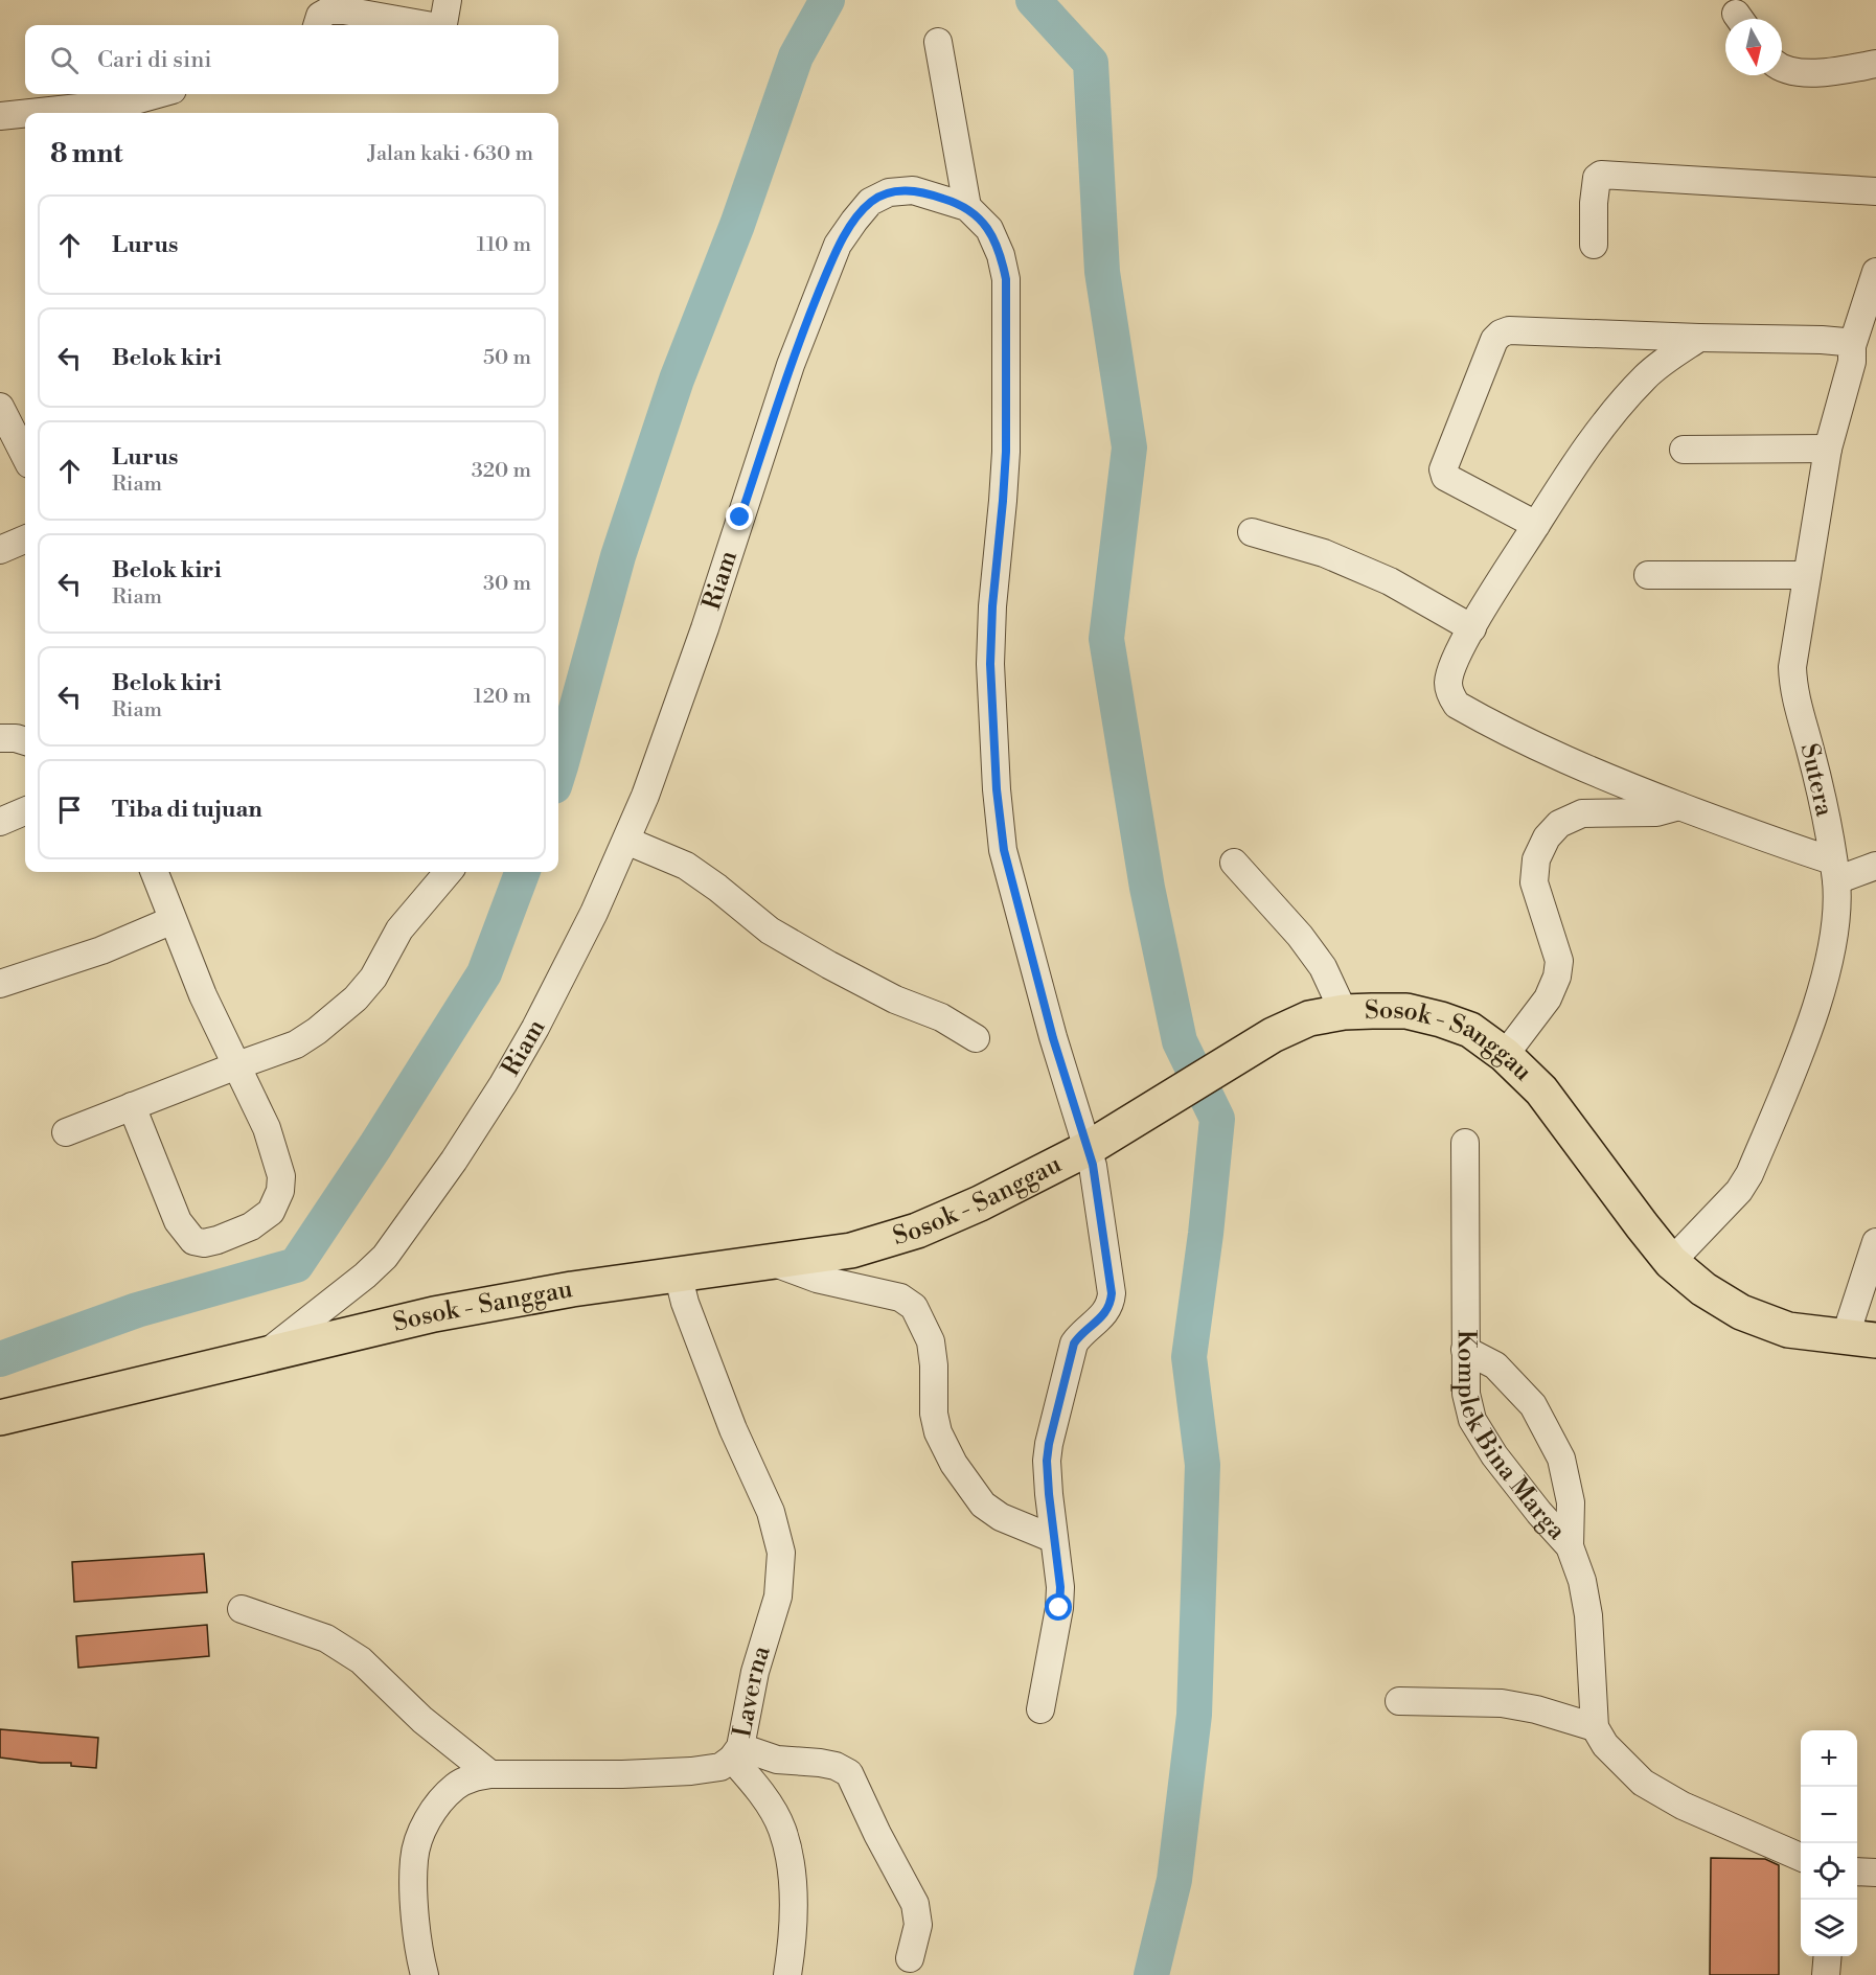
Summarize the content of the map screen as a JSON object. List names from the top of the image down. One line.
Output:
{"streets":{"highway":["Sosok - Sanggau"],"street":["Riam","Sutera","Komplek Bina Marga","Laverna"]},"crossings":[["Riam","Sosok - Sanggau"],["Sutera","Sosok - Sanggau"],["Sosok - Sanggau","Laverna"]],"north":"bottom","page":{"search":"Cari di sini","heading":["8 mnt","Jalan kaki · 630 m"],"list":[["Lurus","110 m"],["Belok kiri","50 m"],["Lurus","Riam","320 m"],["Belok kiri","Riam","30 m"],["Belok kiri","Riam","120 m"],"Tiba di tujuan"],"map_buttons":["+","−"]}}
